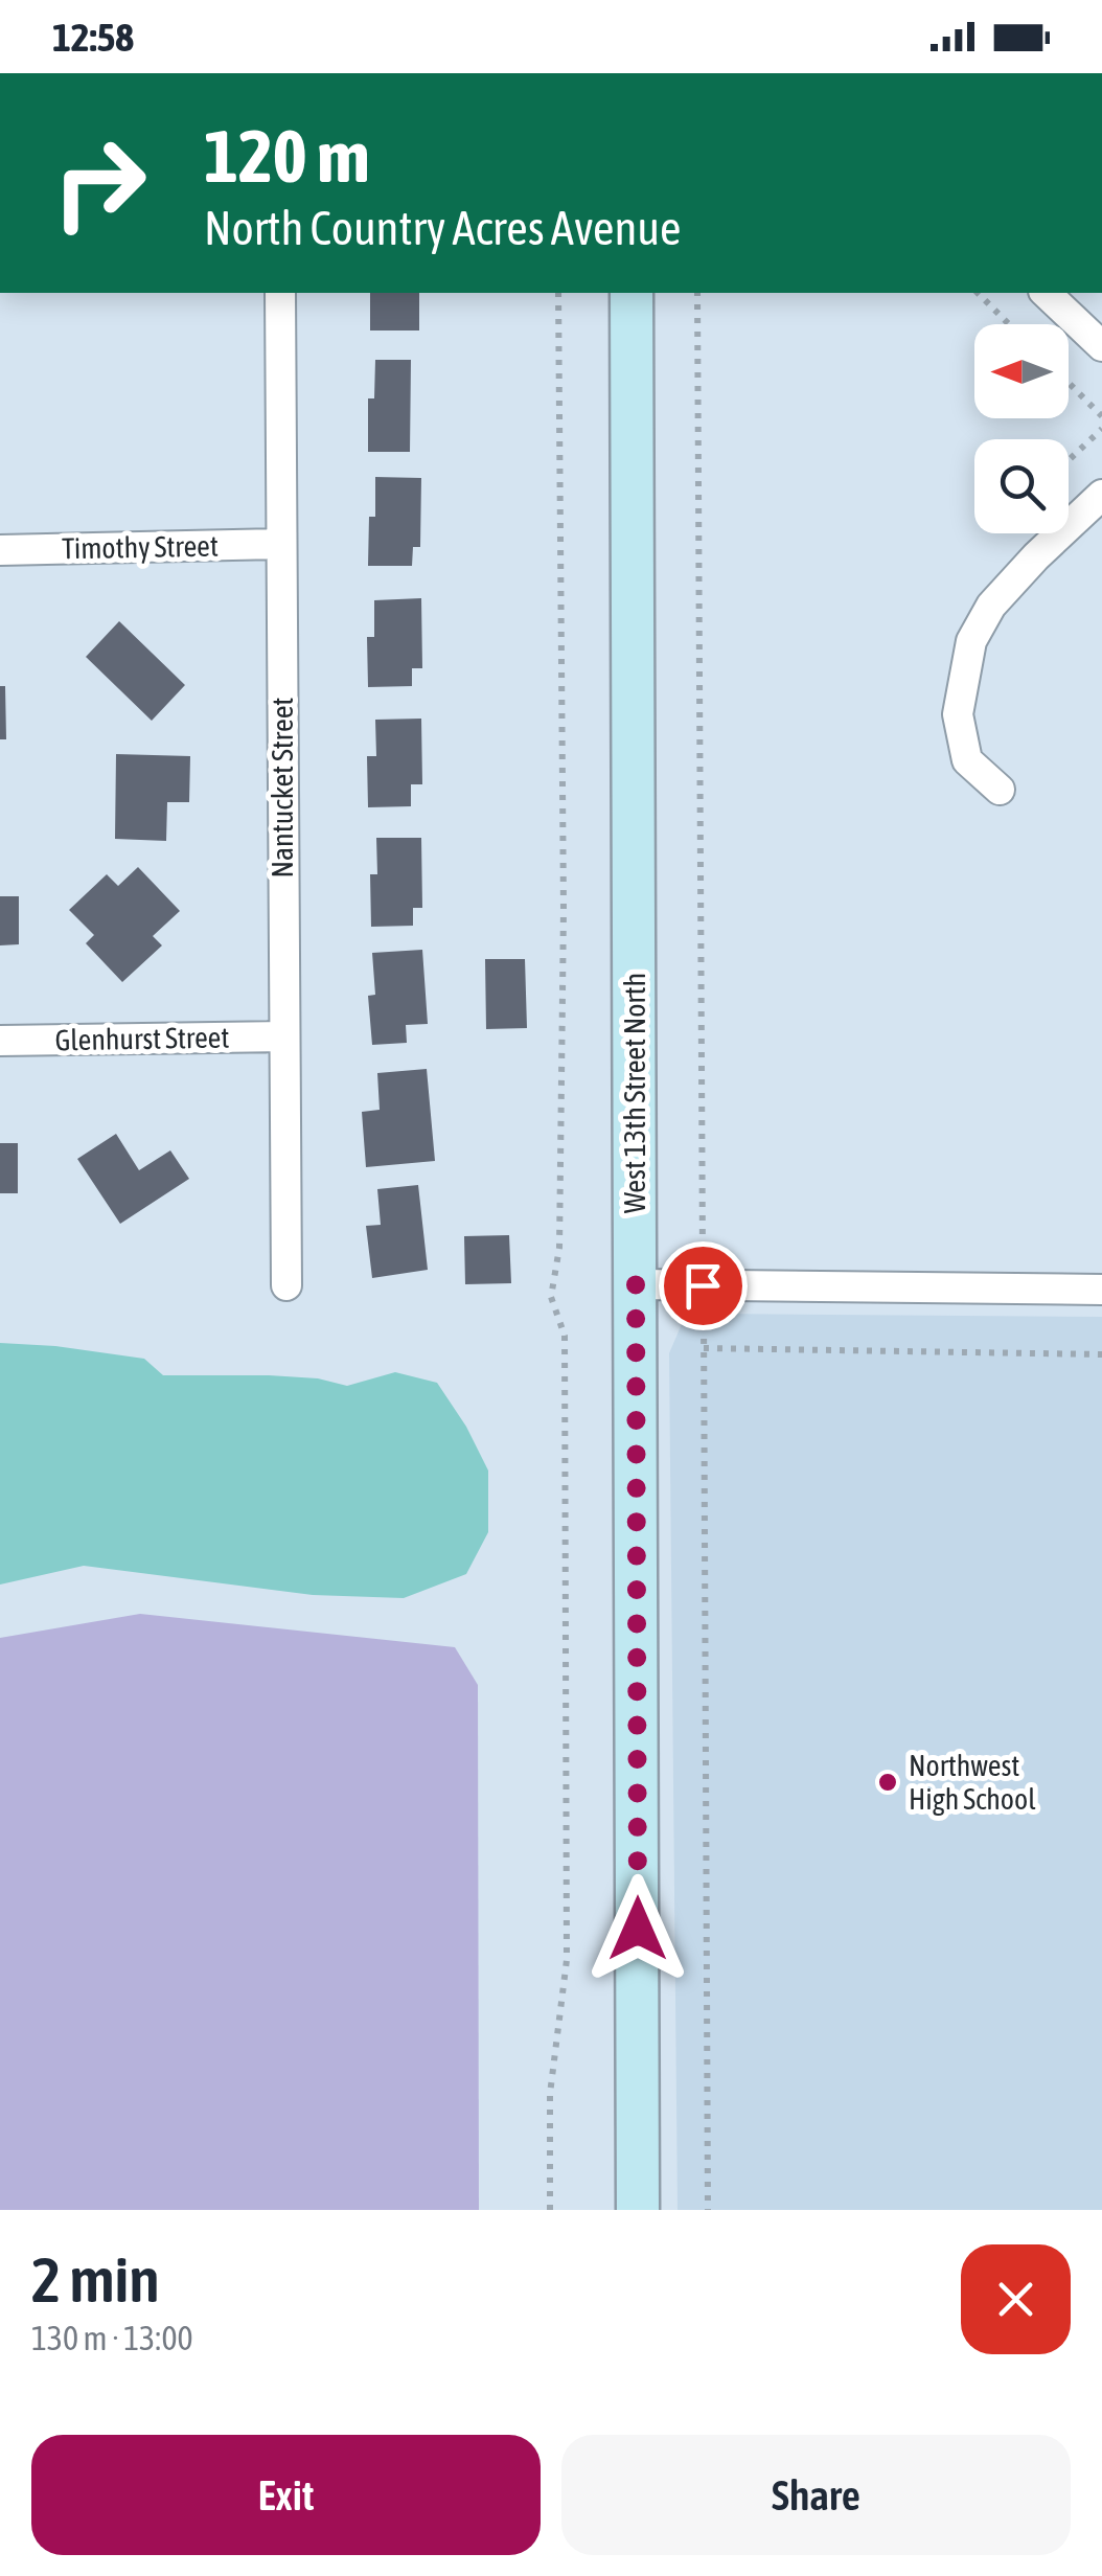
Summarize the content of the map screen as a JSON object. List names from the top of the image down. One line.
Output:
{"streets":{"street":["Timothy Street","Nantucket Street","Glenhurst Street","West 13th Street North"]},"crossings":[["Timothy Street","Nantucket Street"],["Nantucket Street","Glenhurst Street"]],"places":["Northwest High School"],"north":"left","page":{"status":"12:58","turn":["120 m","North Country Acres Avenue"],"heading":["2 min","130 m · 13:00"],"buttons":["Exit","Share"]}}
